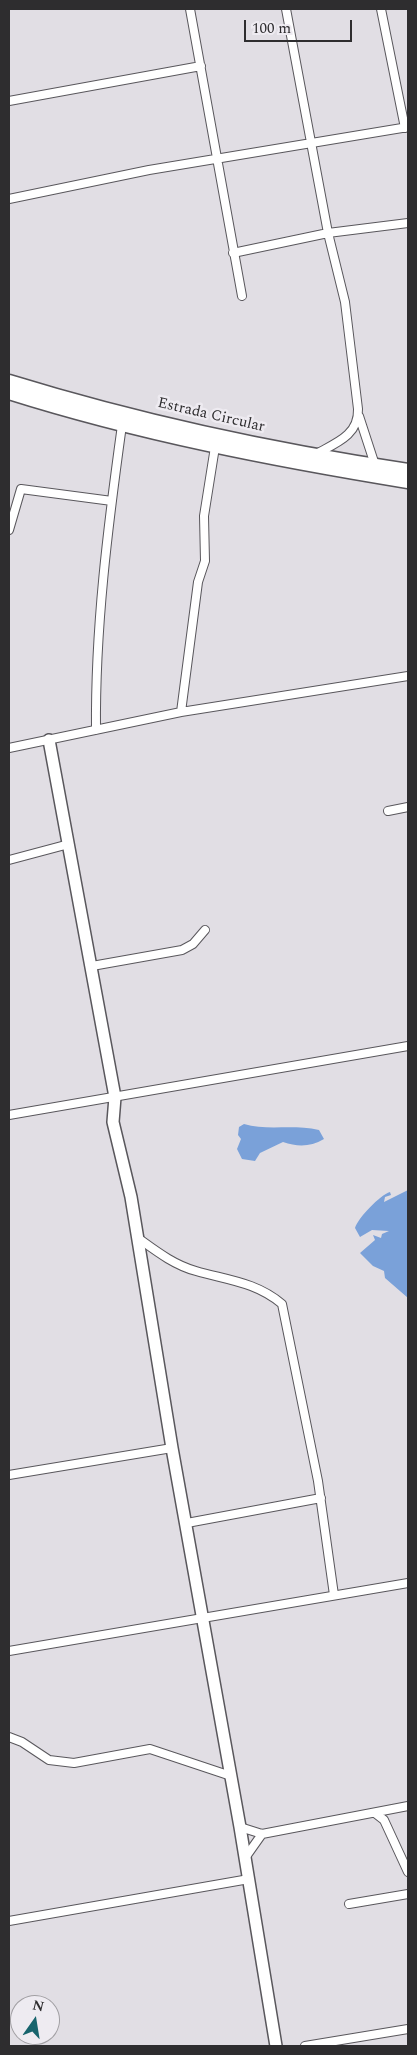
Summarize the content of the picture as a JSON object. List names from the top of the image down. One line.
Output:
{"streets":{"main road":["Estrada Circular"]},"scale_bar":"100 m","north":"top"}
